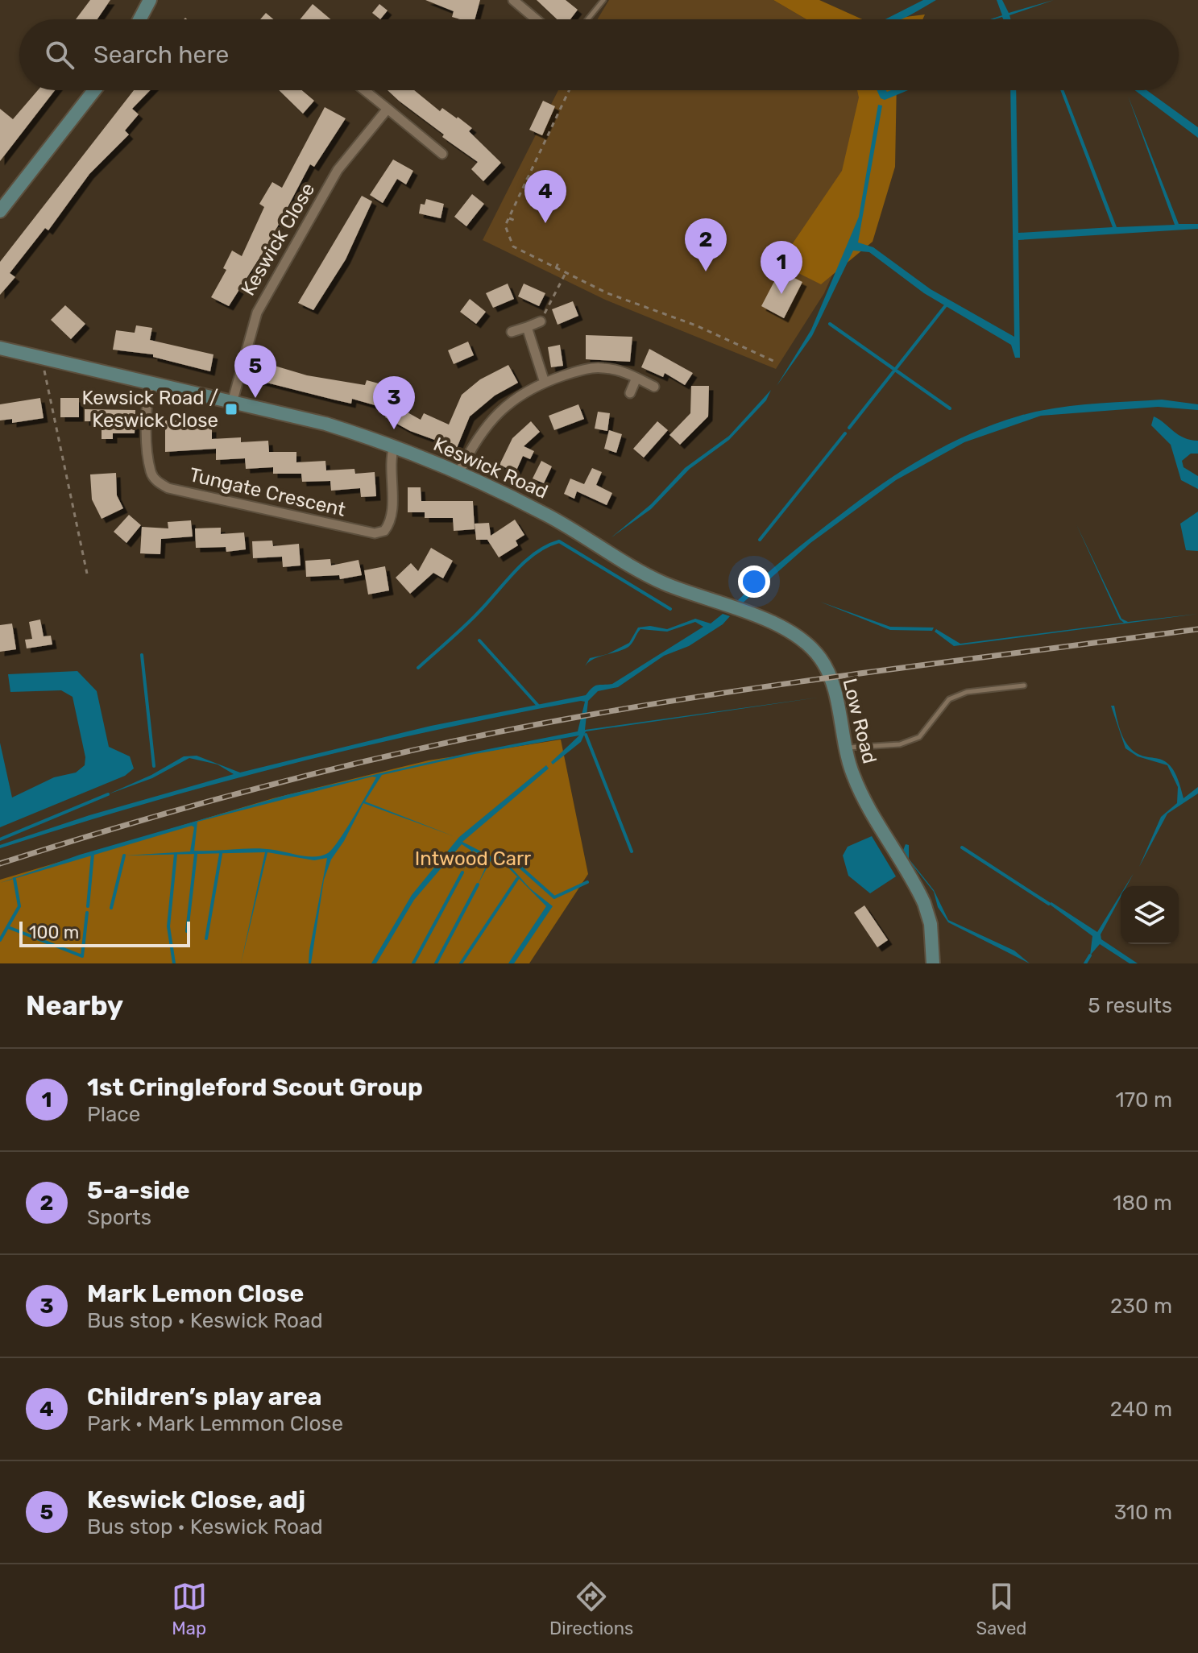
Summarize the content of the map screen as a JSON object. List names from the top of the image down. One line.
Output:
{"streets":{"street":["Keswick Close","Keswick Road","Tungate Crescent","Low Road"]},"crossings":[["Keswick Close","Keswick Road"],["Keswick Road","Tungate Crescent"],["Keswick Road","Low Road"]],"parks":["Intwood Carr"],"places":{"transit":["Kewsick Road / Keswick Close"]},"scale_bar":"100 m","page":{"search":"Search here","pins":["4","2","1","5","3"],"scale":"100 m","heading":["Nearby","5 results"],"list":[{"mark":"1","name":"1st Cringleford Scout Group","note":"Place","value":"170 m"},{"mark":"2","name":"5-a-side","note":"Sports","value":"180 m"},{"mark":"3","name":"Mark Lemon Close","note":"Bus stop · Keswick Road","value":"230 m"},{"mark":"4","name":"Children’s play area","note":"Park · Mark Lemmon Close","value":"240 m"},{"mark":"5","name":"Keswick Close, adj","note":"Bus stop · Keswick Road","value":"310 m"}],"nav":["Map","Directions","Saved"]}}
